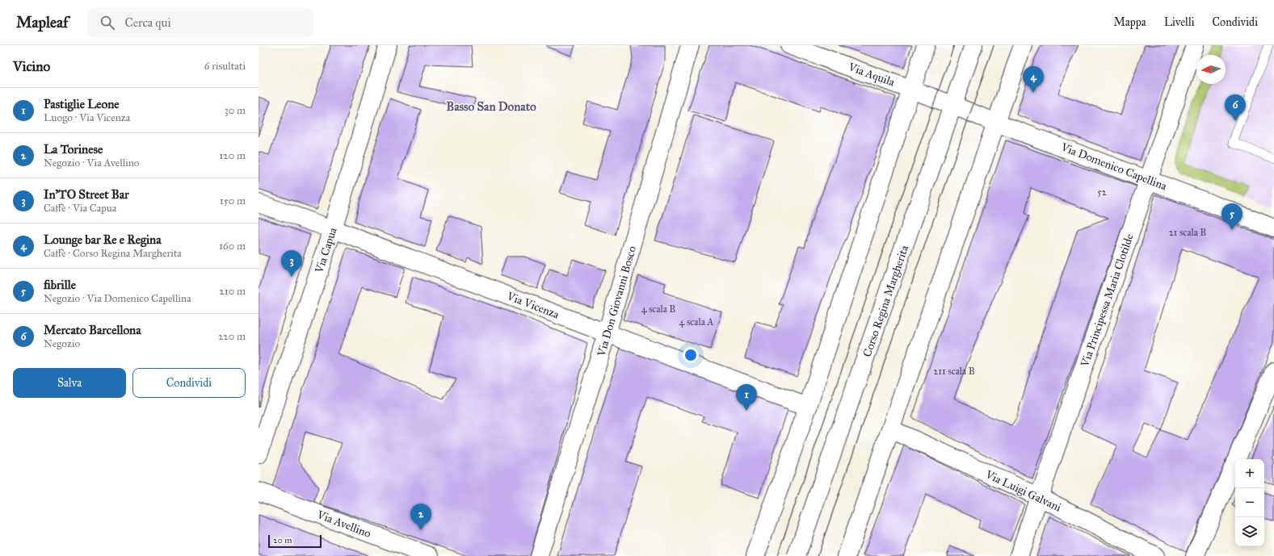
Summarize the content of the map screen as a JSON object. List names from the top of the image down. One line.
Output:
{"streets":{"street":["Via Aquila","Via Domenico Capellina","Via Capua","Via Principessa Maria Clotilde","Via Don Giovanni Bosco","Corso Regina Margherita","Via Vicenza","Via Luigi Galvani","Via Avellino"]},"crossings":[["Via Aquila","Via Domenico Capellina"],["Via Aquila","Corso Regina Margherita"],["Via Domenico Capellina","Via Principessa Maria Clotilde"],["Via Domenico Capellina","Corso Regina Margherita"],["Via Capua","Via Vicenza"],["Via Principessa Maria Clotilde","Via Luigi Galvani"],["Via Don Giovanni Bosco","Via Vicenza"]],"districts":["Basso San Donato"],"house_numbers":["52","21 scala B","4 scala B","4 scala A","211 scala B"],"scale_bar":"20 m","north":"left","page":{"header":"Mapleaf","search":"Cerca qui","nav":["Mappa","Livelli","Condividi"],"heading":["Vicino","6 risultati"],"pins":["4","6","5","3","1","2"],"list":[{"mark":"1","name":"Pastiglie Leone","note":"Luogo · Via Vicenza","value":"30 m"},{"mark":"2","name":"La Torinese","note":"Negozio · Via Avellino","value":"120 m"},{"mark":"3","name":"In'TO Street Bar","note":"Caffè · Via Capua","value":"150 m"},{"mark":"4","name":"Lounge bar Re e Regina","note":"Caffè · Corso Regina Margherita","value":"160 m"},{"mark":"5","name":"fibrille","note":"Negozio · Via Domenico Capellina","value":"210 m"},{"mark":"6","name":"Mercato Barcellona","note":"Negozio","value":"220 m"}],"buttons":["Salva","Condividi"],"map_buttons":["+","−"],"scale":"20 m"}}
